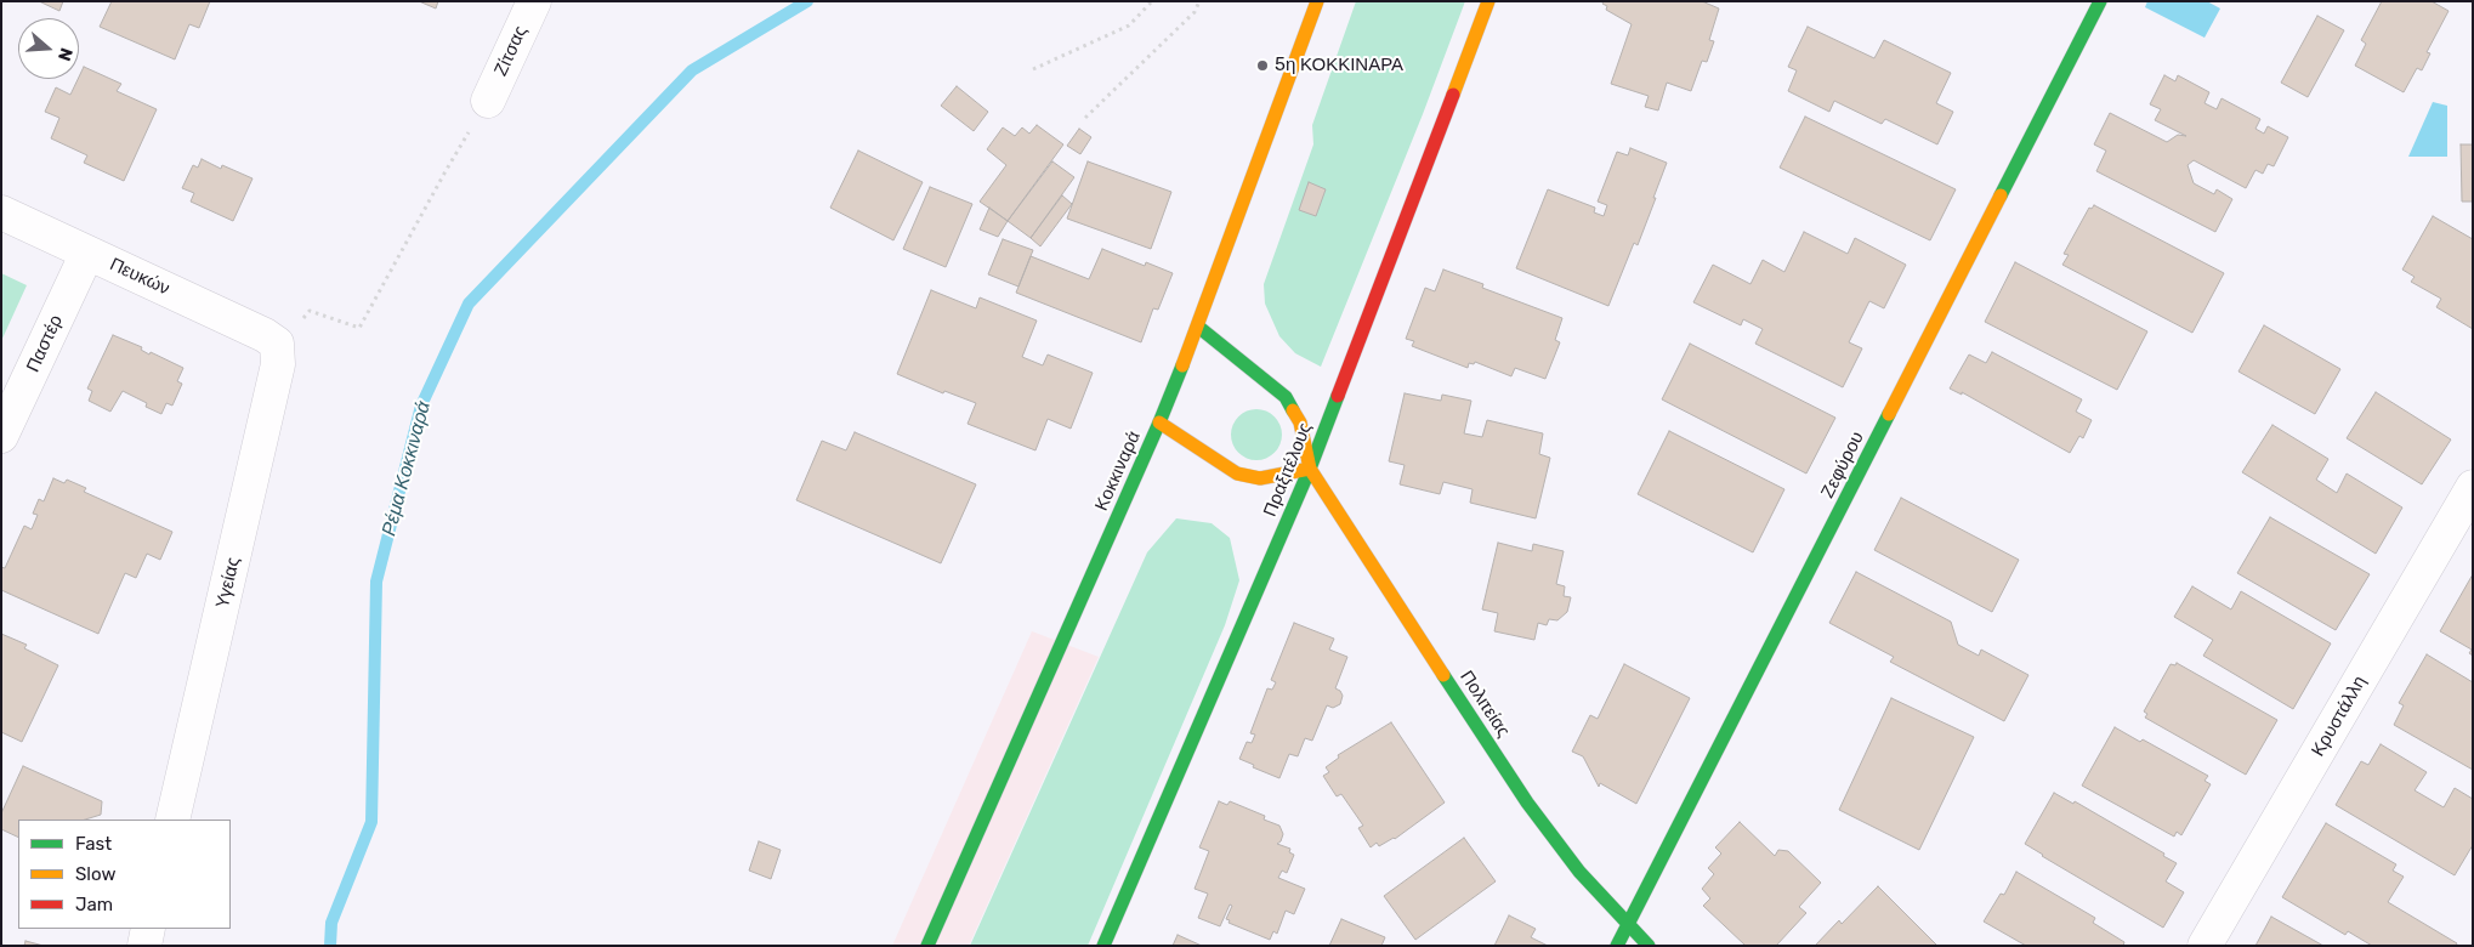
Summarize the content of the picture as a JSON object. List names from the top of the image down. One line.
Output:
{"streets":{"street":["Ζίτσας","Πευκών","Παστέρ","Ζεφύρου","Πραξιτέλους","Κοκκιναρά","Υγείας","Πολιτείας","Κρυστάλλη"]},"crossings":[["Πευκών","Παστέρ"],["Πευκών","Υγείας"],["Ζεφύρου","Πολιτείας"],["Πραξιτέλους","Πολιτείας"],["Κοκκιναρά","Πολιτείας"]],"water":["Ρέμα Κοκκιναρά"],"places":["5η ΚΟΚΚΙΝΑΡΑ"],"legend":["Fast","Slow","Jam"],"north":"right"}
